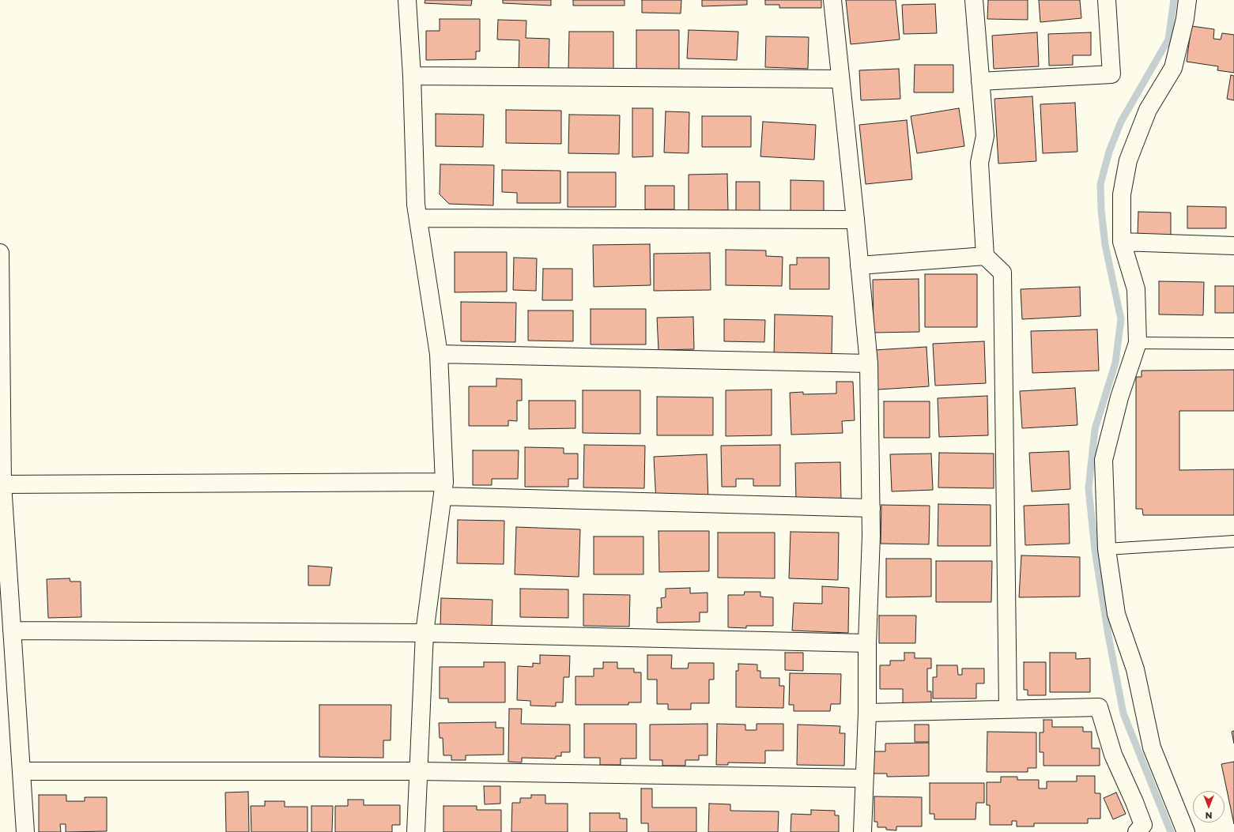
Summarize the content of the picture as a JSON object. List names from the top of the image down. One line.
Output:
{"north":"bottom"}
